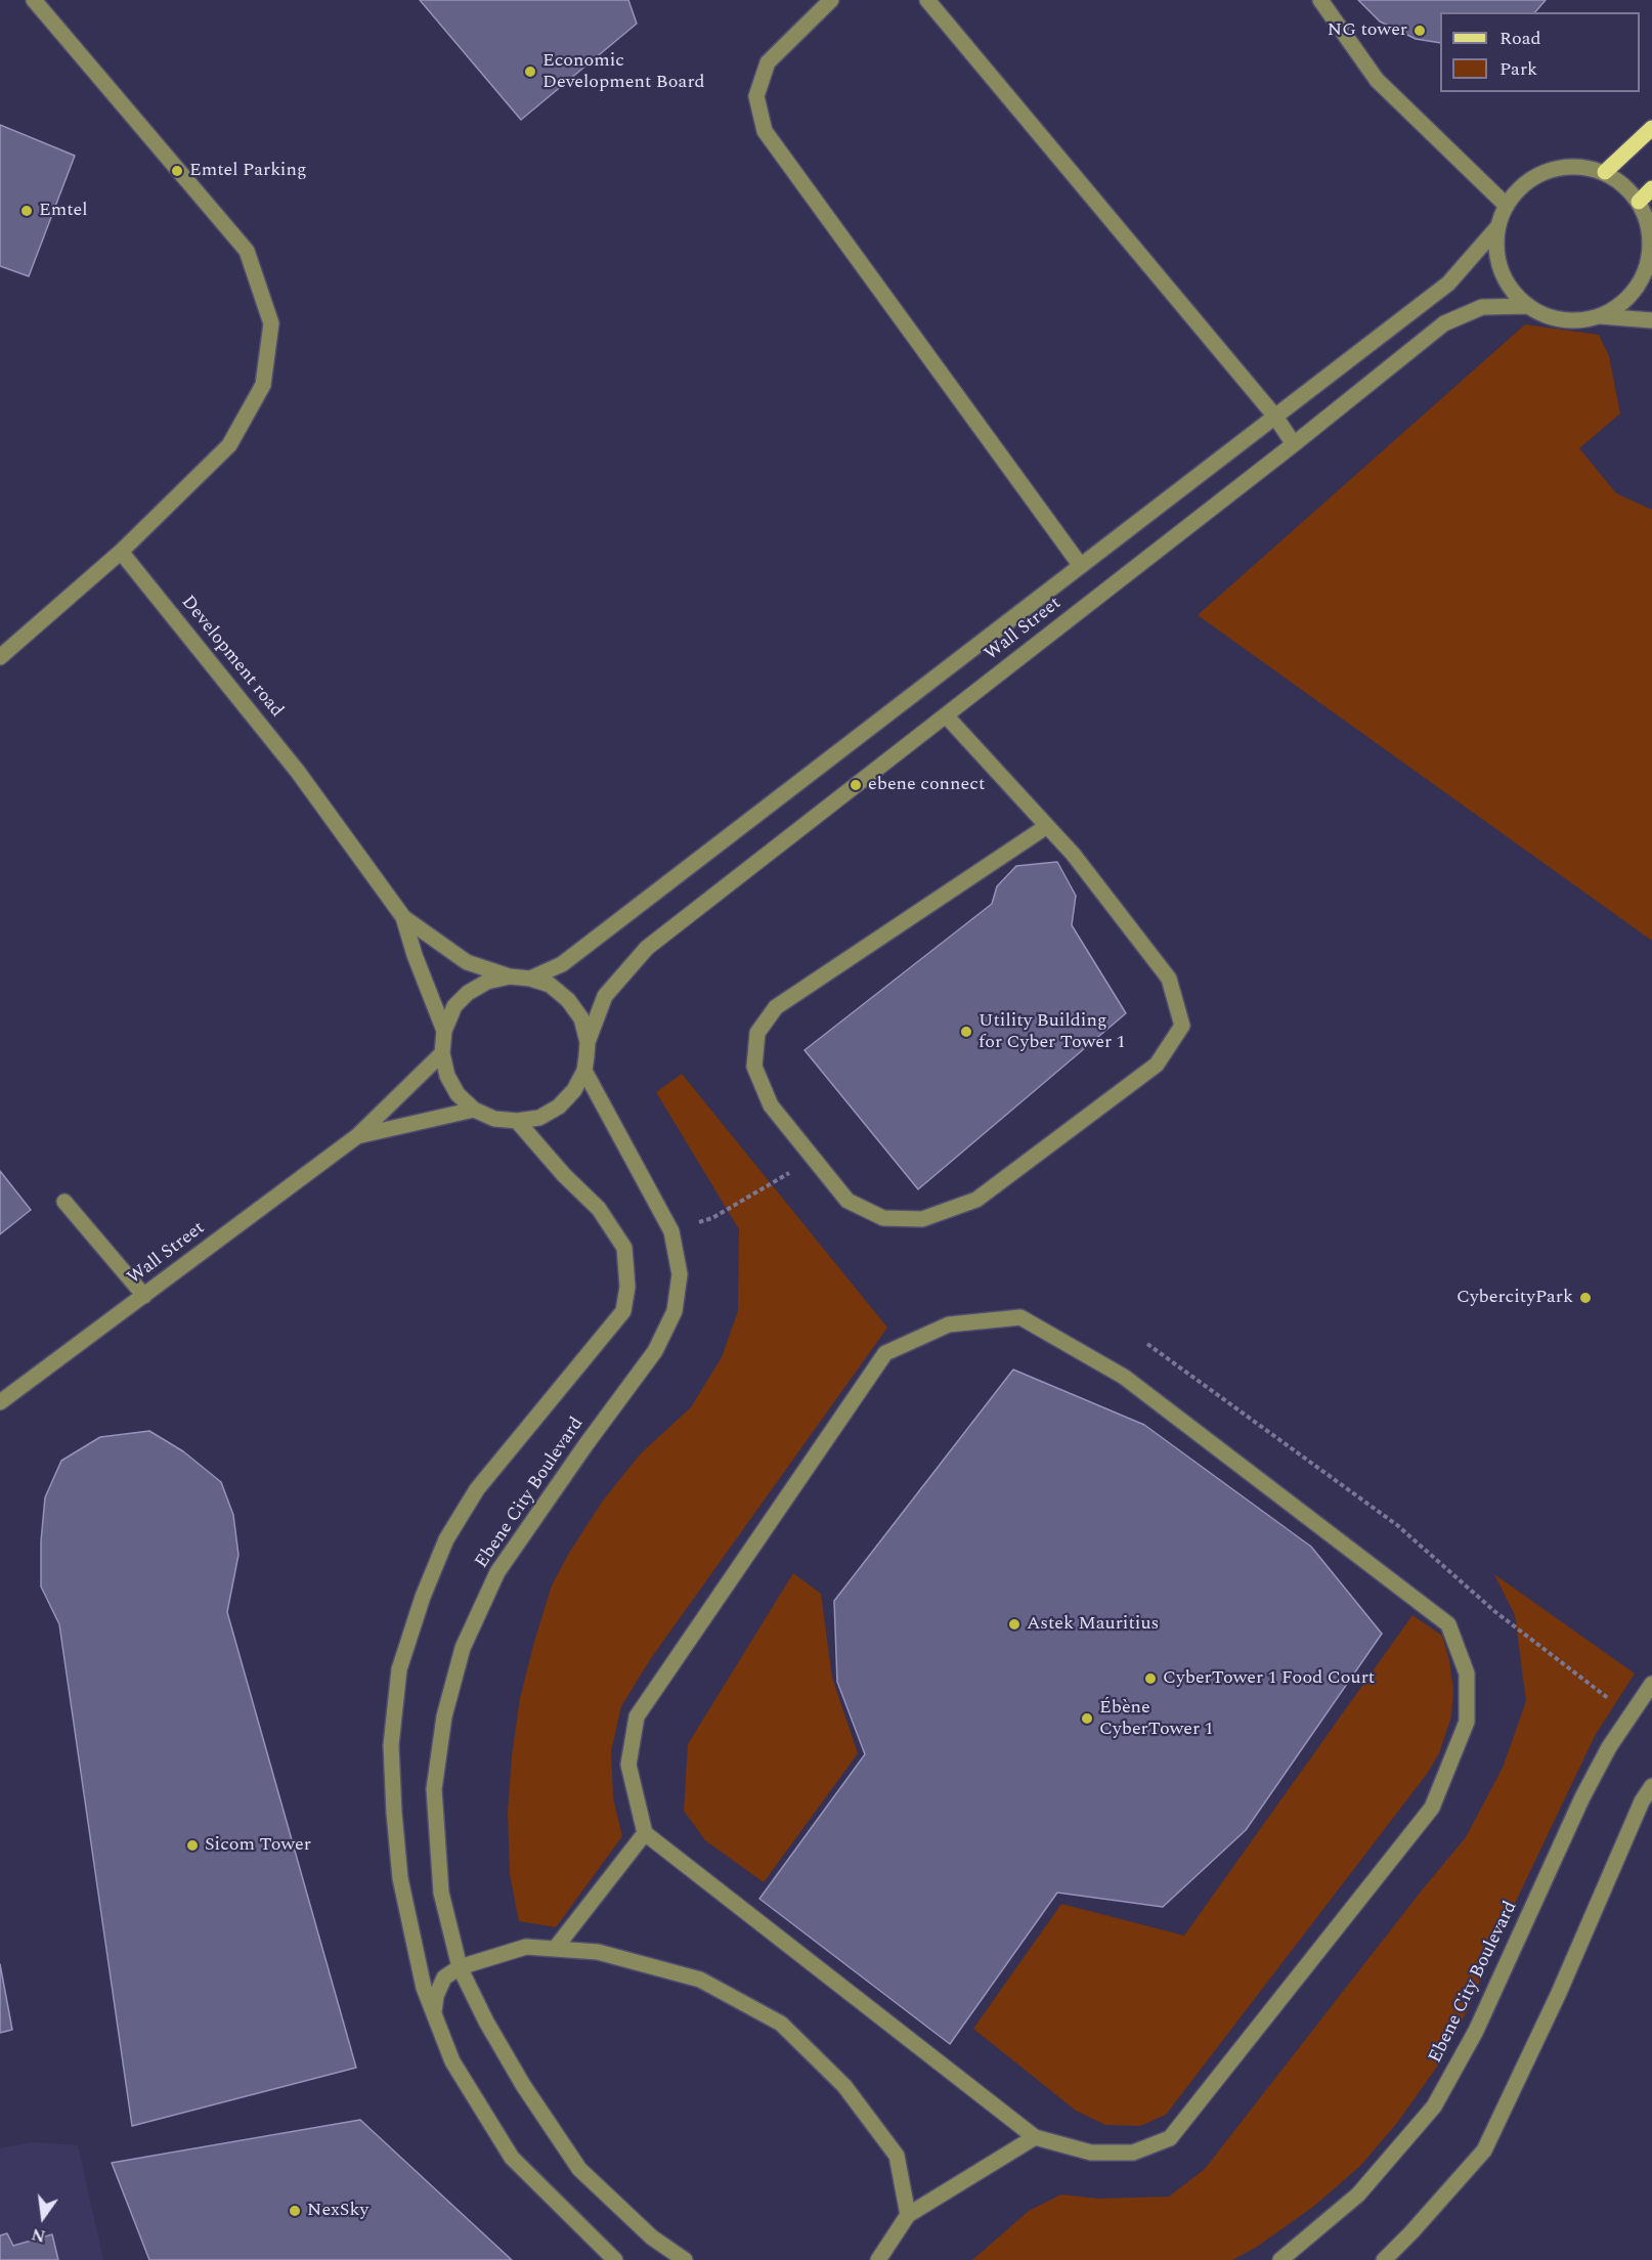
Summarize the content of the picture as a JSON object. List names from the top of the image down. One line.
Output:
{"streets":{"street":["Wall Street","Development road","Ebene City Boulevard"]},"crossings":[["Wall Street","Ebene City Boulevard"]],"places":["NG tower","Economic Development Board","Emtel Parking","Emtel","ebene connect","Utility Building for Cyber Tower 1","CybercityPark","Astek Mauritius","CyberTower 1 Food Court","Ébène CyberTower 1","Sicom Tower","NexSky"],"legend":["Road","Park"],"north":"bottom"}
